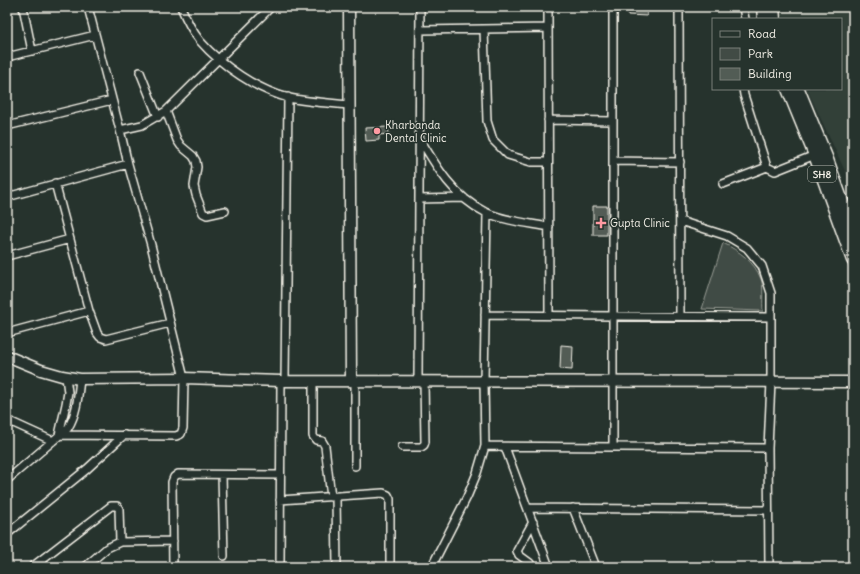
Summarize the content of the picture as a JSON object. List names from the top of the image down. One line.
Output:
{"streets":{"main road":["SH8"]},"places":{"other":["Kharbanda Dental Clinic"],"health":["Gupta Clinic"]},"legend":["Road","Park","Building"]}
